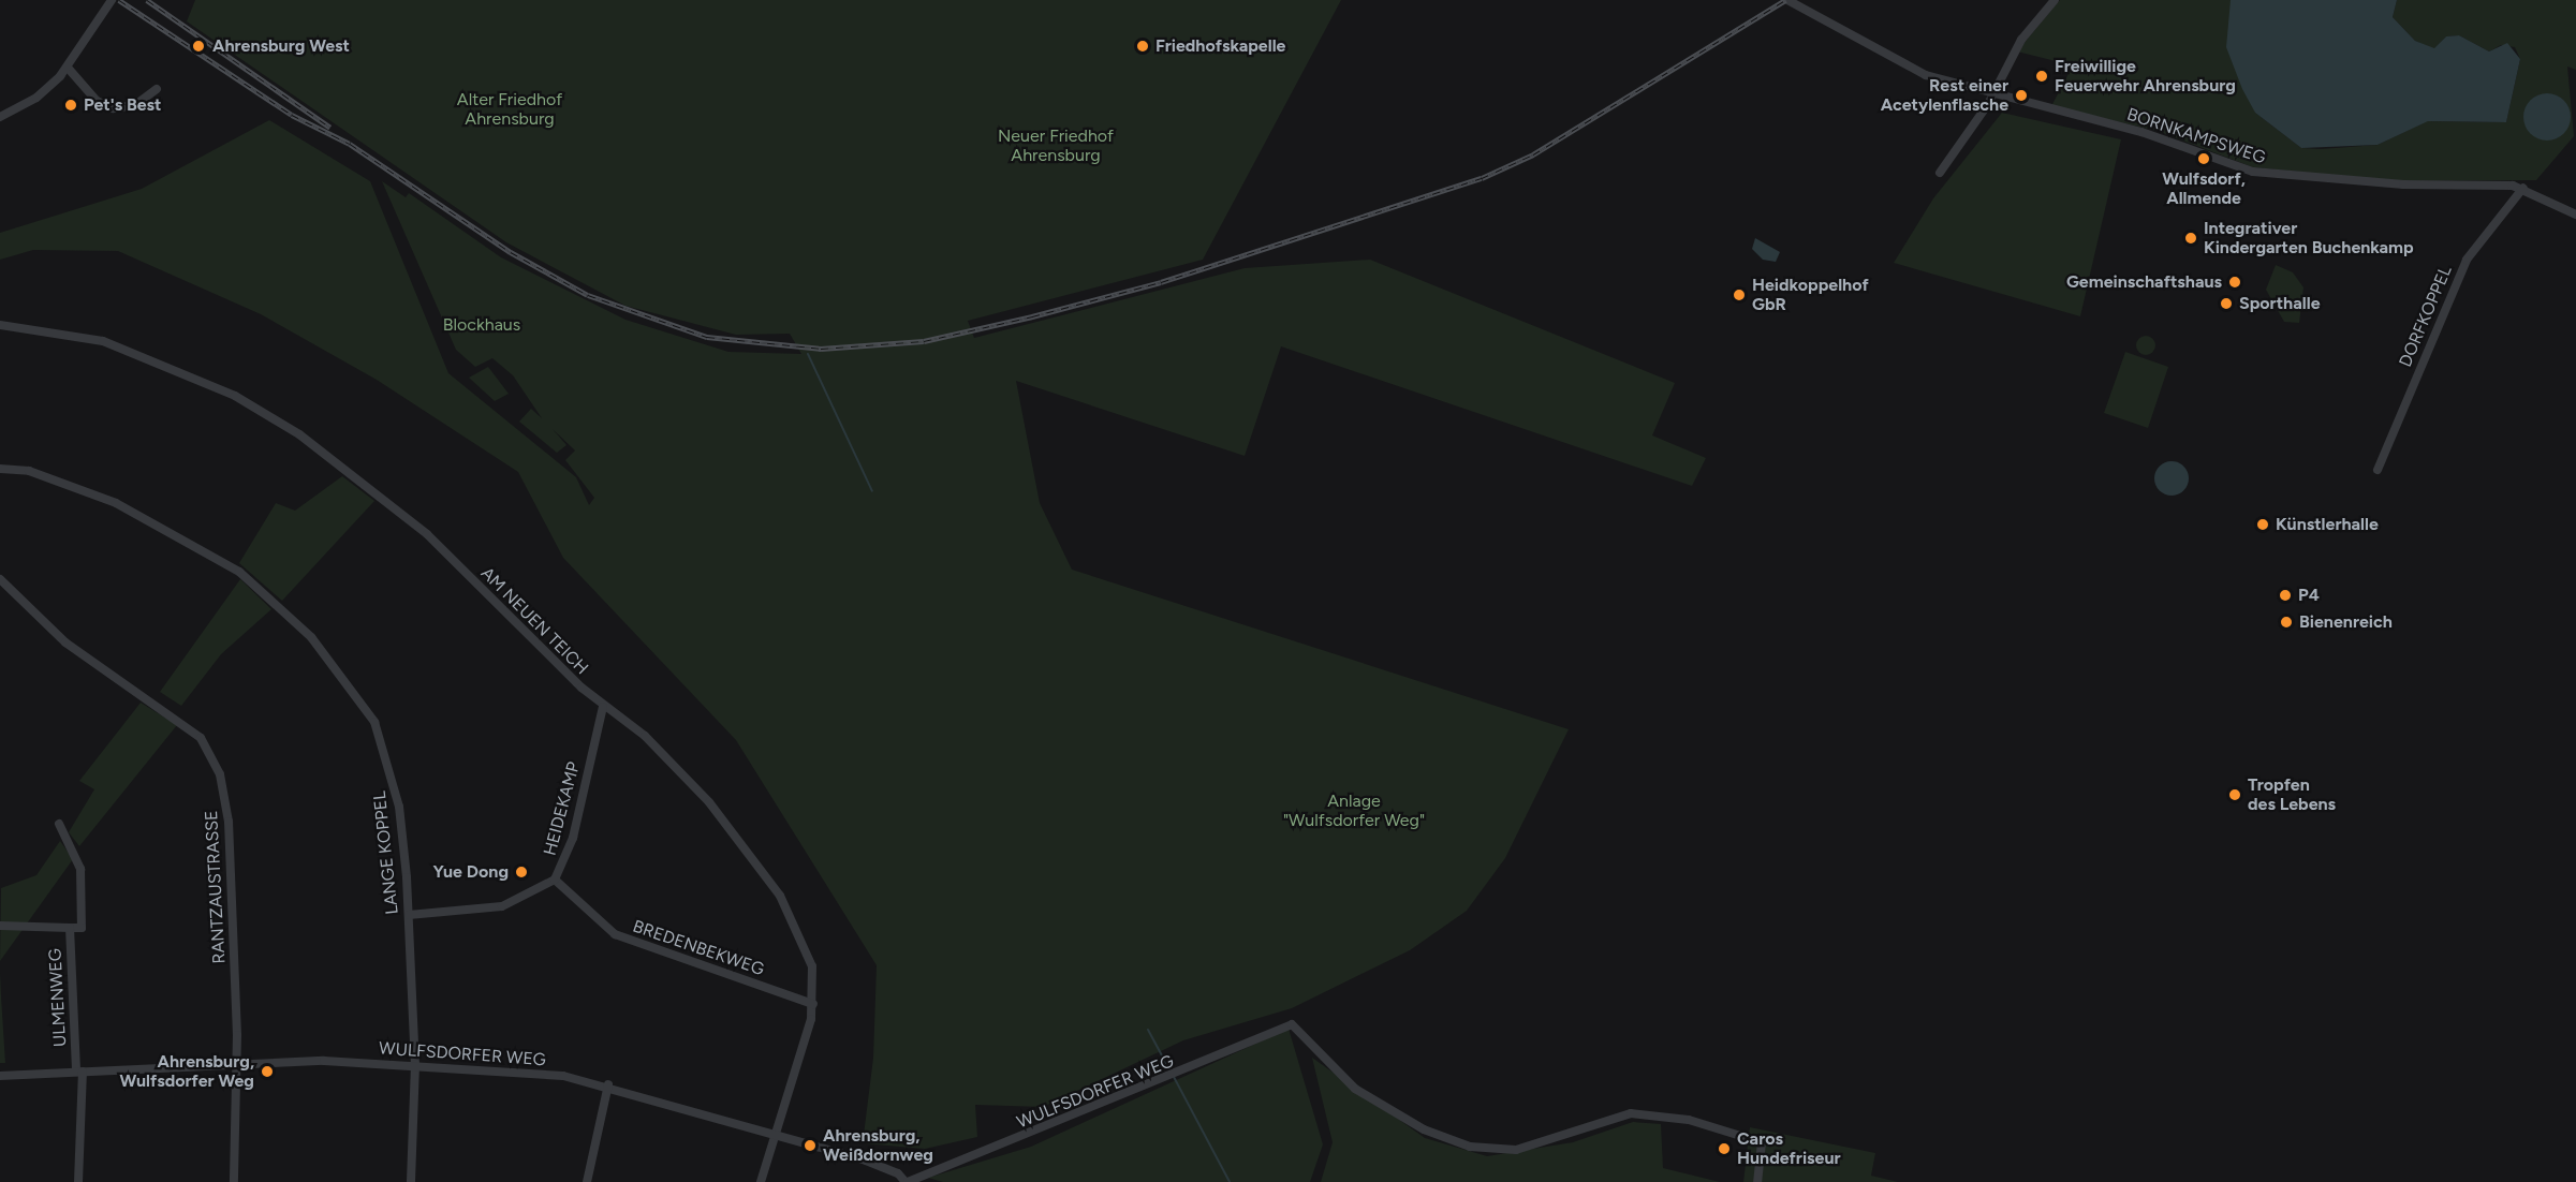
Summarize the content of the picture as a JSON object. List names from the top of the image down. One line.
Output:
{"streets":{"street":["BORNKAMPSWEG","DORFKOPPEL","AM NEUEN TEICH","HEIDEKAMP","LANGE KOPPEL","RANTZAUSTRASSE","BREDENBEKWEG","ULMENWEG","WULFSDORFER WEG"]},"crossings":[["BORNKAMPSWEG","DORFKOPPEL"],["AM NEUEN TEICH","HEIDEKAMP"],["AM NEUEN TEICH","BREDENBEKWEG"],["AM NEUEN TEICH","WULFSDORFER WEG"],["HEIDEKAMP","LANGE KOPPEL"],["HEIDEKAMP","BREDENBEKWEG"],["LANGE KOPPEL","WULFSDORFER WEG"],["RANTZAUSTRASSE","WULFSDORFER WEG"],["ULMENWEG","WULFSDORFER WEG"]],"parks":["Alter Friedhof Ahrensburg","Neuer Friedhof Ahrensburg","Blockhaus","Anlage \"Wulfsdorfer Weg\""],"places":["Ahrensburg West","Friedhofskapelle","Freiwillige Feuerwehr Ahrensburg","Rest einer Acetylenflasche","Pet's Best","Wulfsdorf, Allmende","Integrativer Kindergarten Buchenkamp","Gemeinschaftshaus","Heidkoppelhof GbR","Sporthalle","Künstlerhalle","P4","Bienenreich","Tropfen des Lebens","Yue Dong","Ahrensburg, Wulfsdorfer Weg","Ahrensburg, Weißdornweg","Caros Hundefriseur"]}
